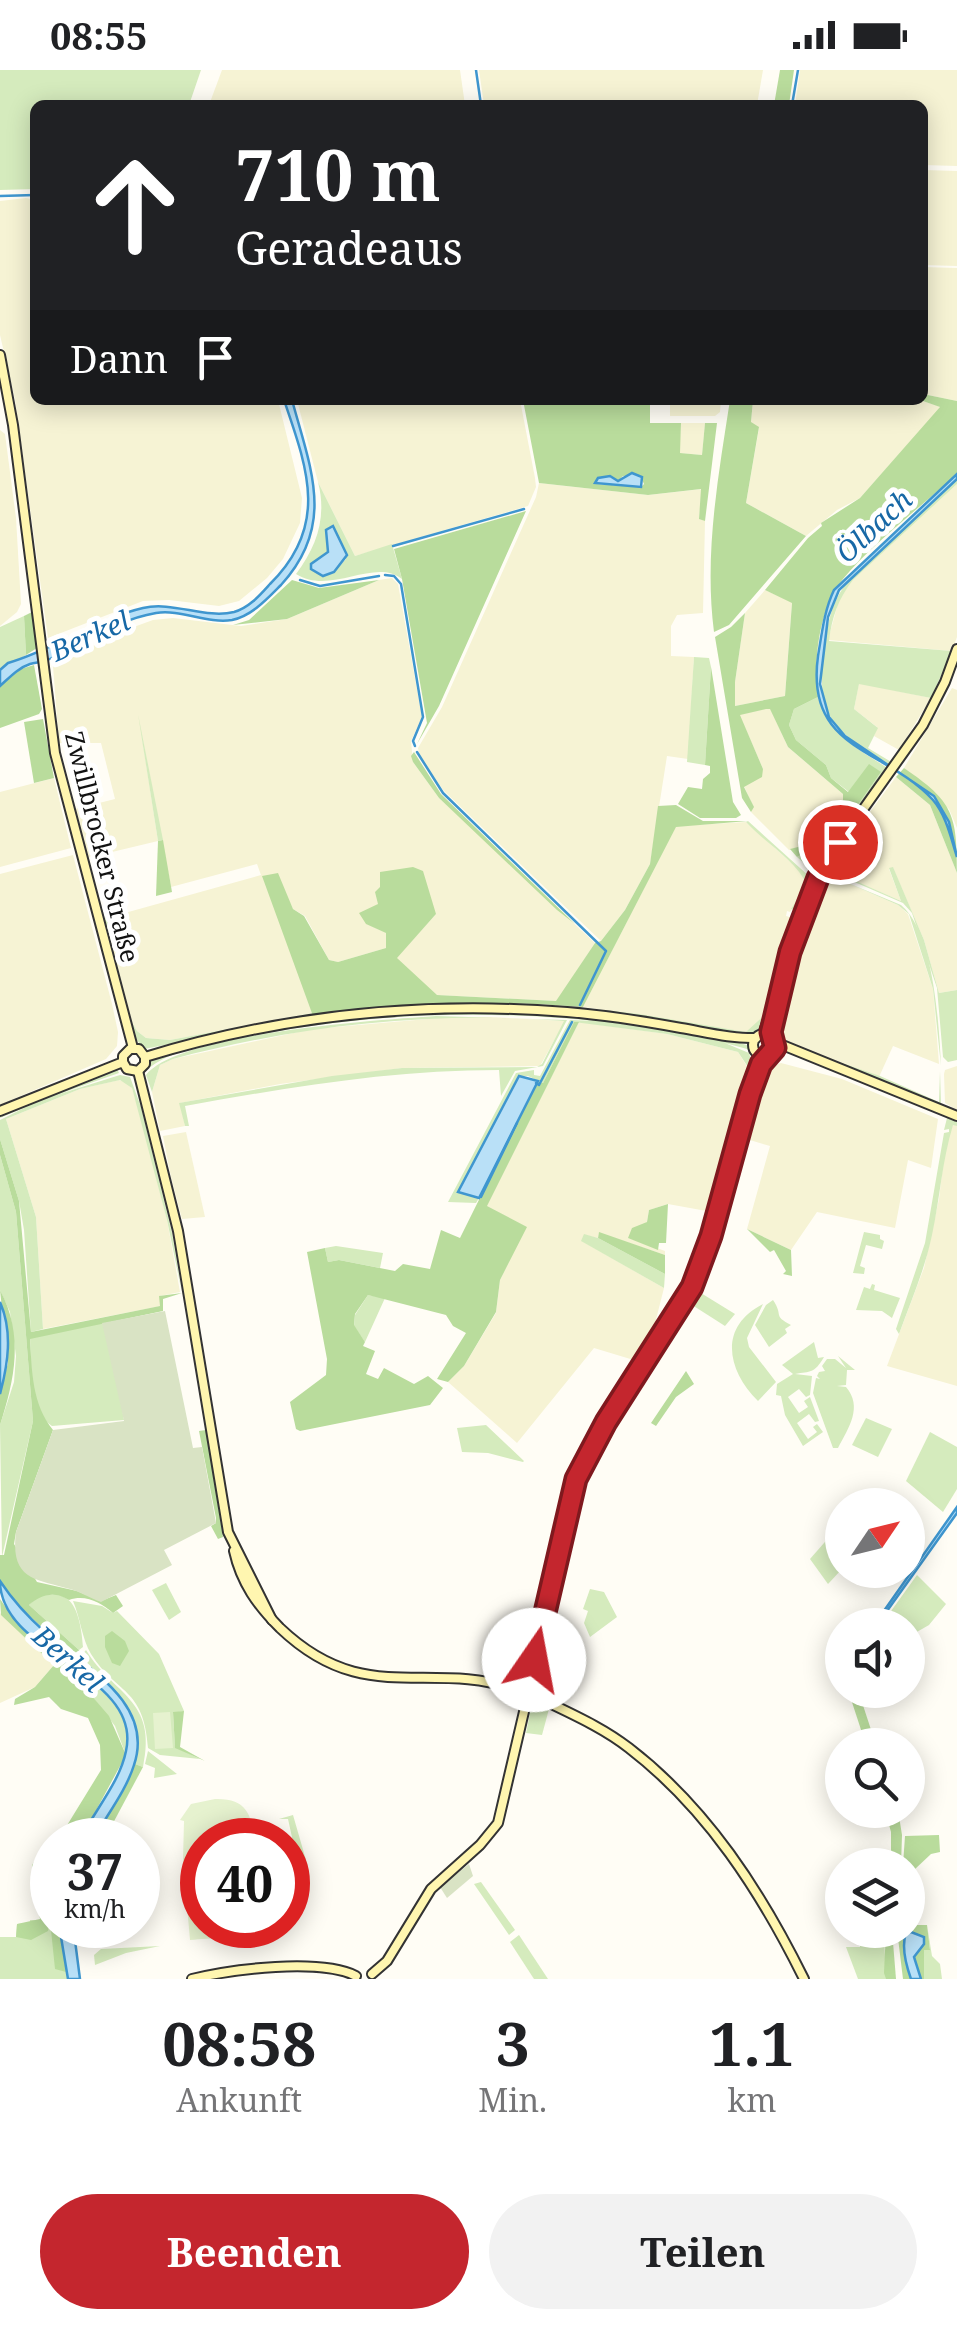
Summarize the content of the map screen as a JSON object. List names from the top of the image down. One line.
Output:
{"streets":{"street":["Zwillbrocker Straße"]},"water":["Ölbach","Berkel"],"north":"top right","page":{"status":"08:55","turn":["710 m","Geradeaus"],"then":"Dann","speed":"37 km/h","limit":"40","eta":["08:58","Ankunft","3","Min.","1.1","km"],"buttons":["Beenden","Teilen"]}}
